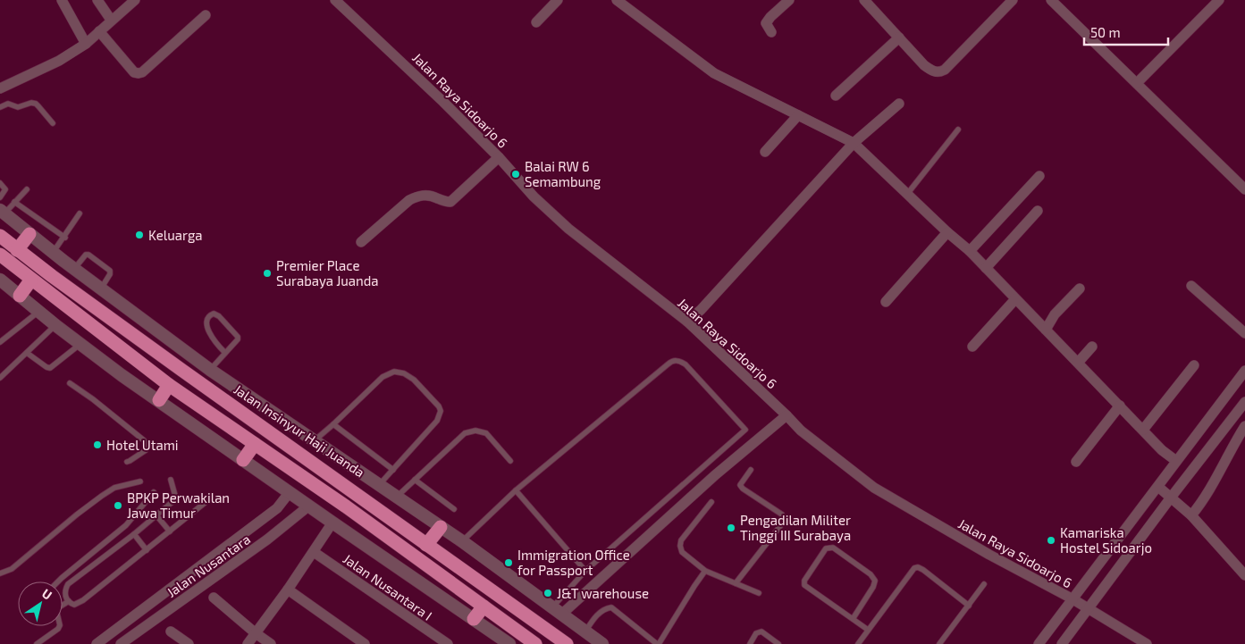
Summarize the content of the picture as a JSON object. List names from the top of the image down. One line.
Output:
{"streets":{"highway":["Jalan Insinyur Haji Juanda"],"street":["Jalan Raya Sidoarjo 6","Jalan Nusantara","Jalan Nusantara I"]},"places":["Balai RW 6 Semambung","Keluarga","Premier Place Surabaya Juanda","Hotel Utami","BPKP Perwakilan Jawa Timur","Pengadilan Militer Tinggi III Surabaya","Kamariska Hostel Sidoarjo","Immigration Office for Passport","J&T warehouse"],"scale_bar":"50 m","north":"top right"}
